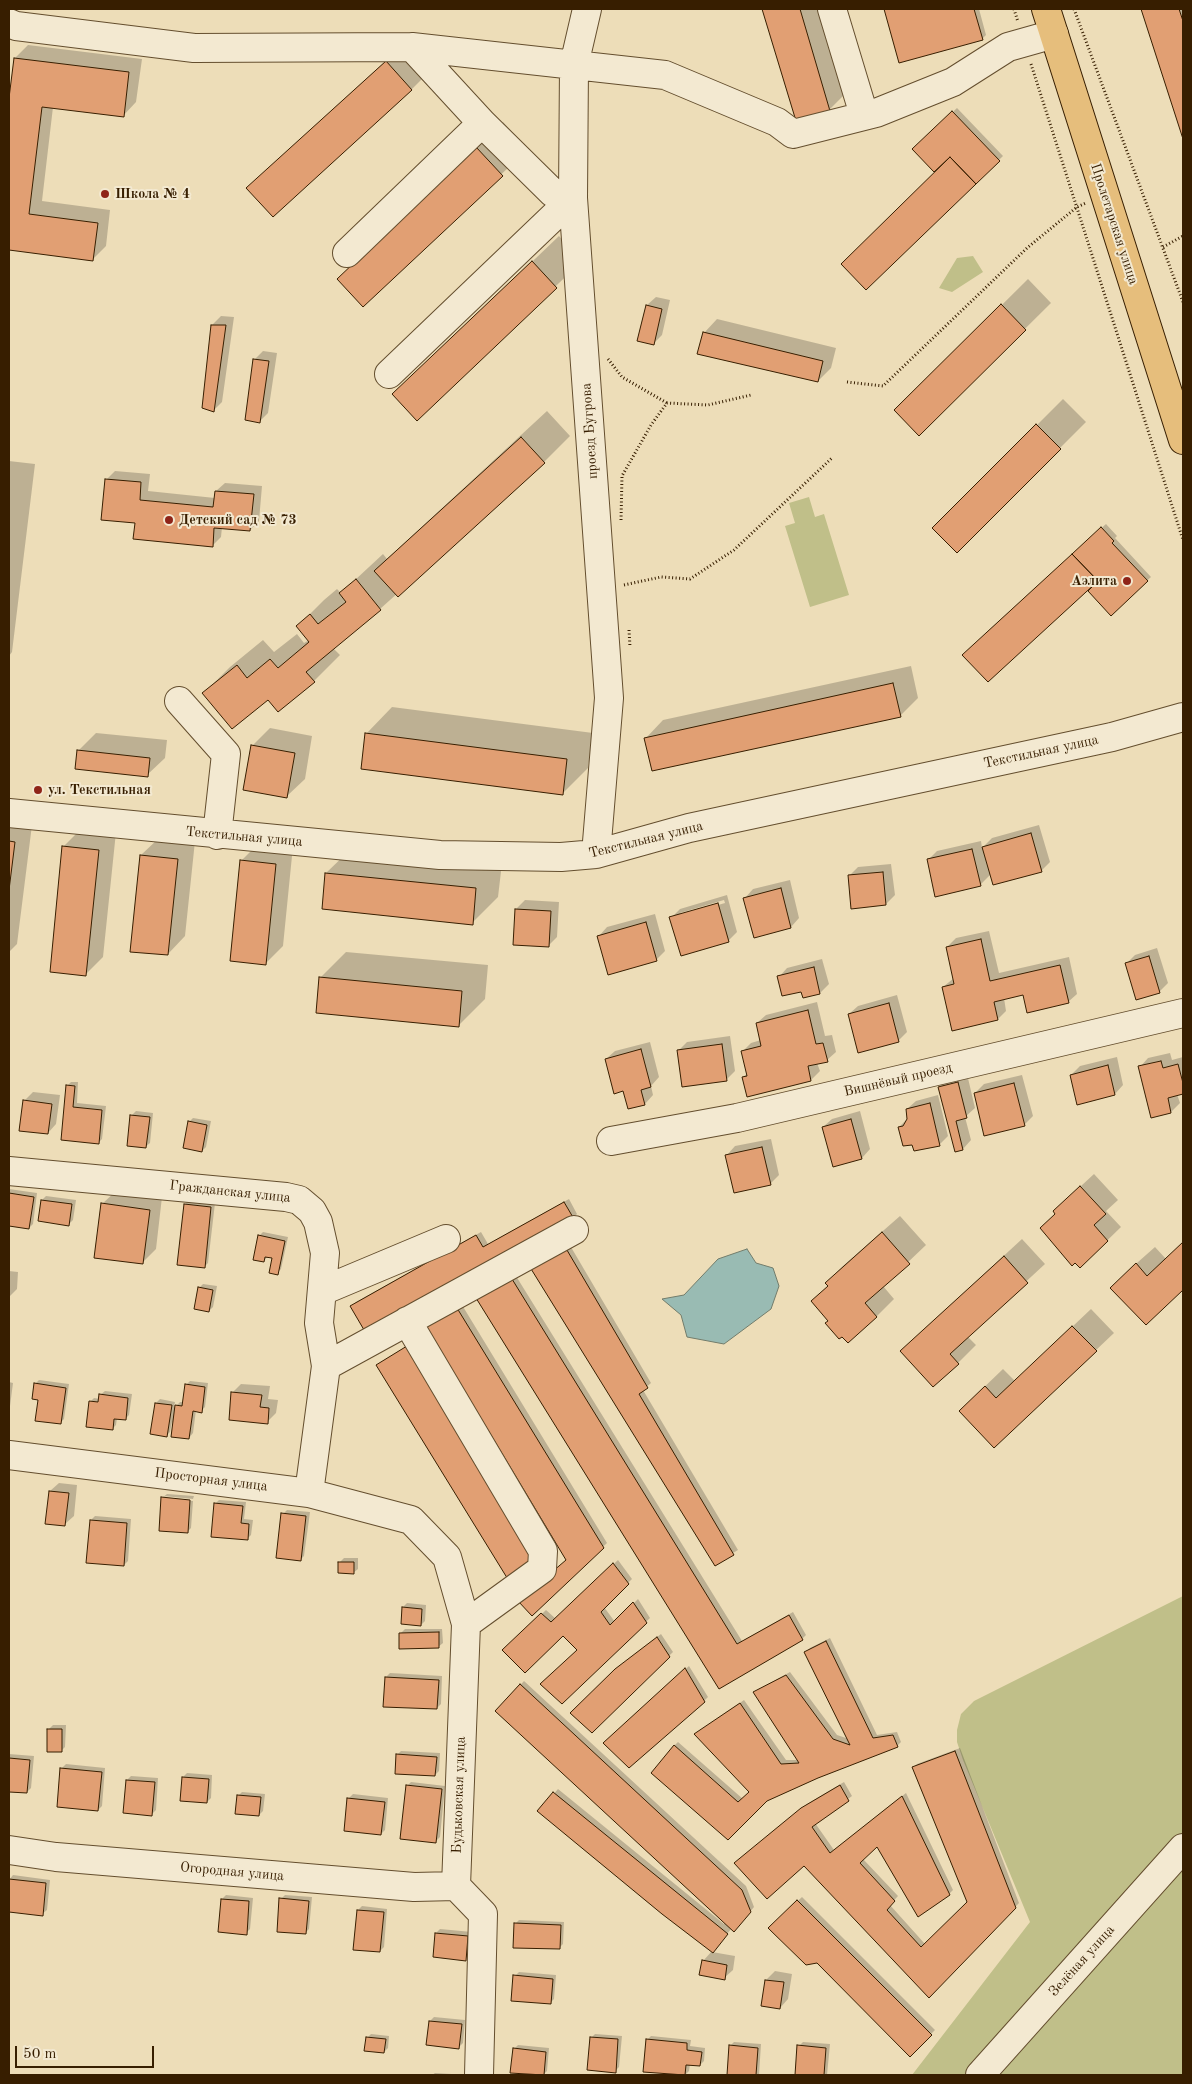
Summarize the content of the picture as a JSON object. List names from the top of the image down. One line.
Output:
{"streets":{"main road":["Пролетарская улица"],"street":["проезд Бугрова","Текстильная улица","Вишнёвый проезд","Гражданская улица","Просторная улица","Будьковская улица","Огородная улица","Зелёная улица"]},"crossings":[["проезд Бугрова","Текстильная улица"],["Гражданская улица","Просторная улица"],["Просторная улица","Будьковская улица"],["Будьковская улица","Огородная улица"]],"places":["Школа № 4","Детский сад № 73","Аэлита","ул. Текстильная"],"scale_bar":"50 m"}
